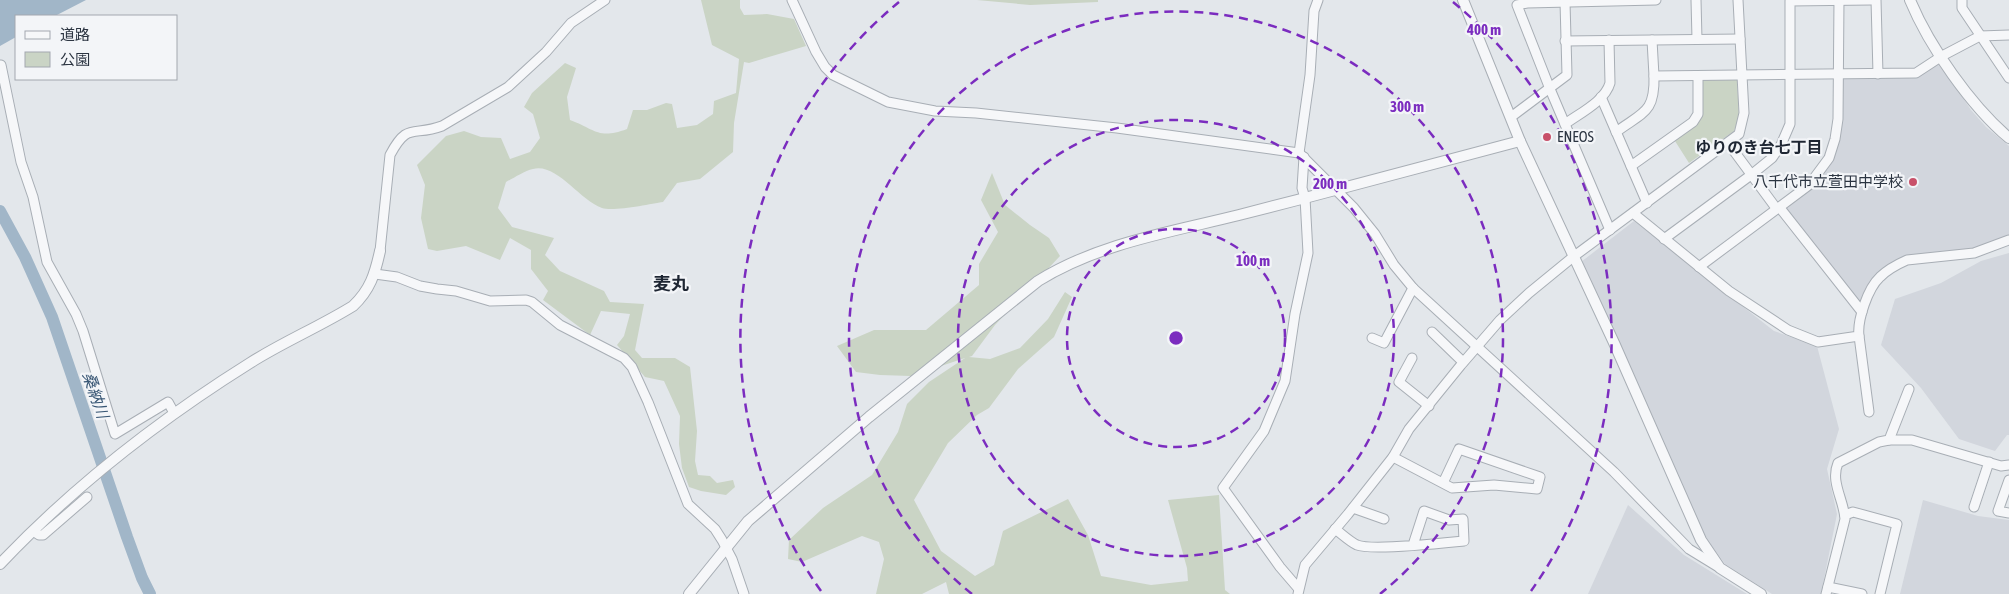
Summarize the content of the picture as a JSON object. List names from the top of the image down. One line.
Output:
{"districts":["ゆりのき台七丁目","麦丸"],"water":["桑納川"],"places":["ENEOS","八千代市立萱田中学校"],"legend":["道路","公園"],"rings":["400 m","300 m","200 m","100 m"]}
